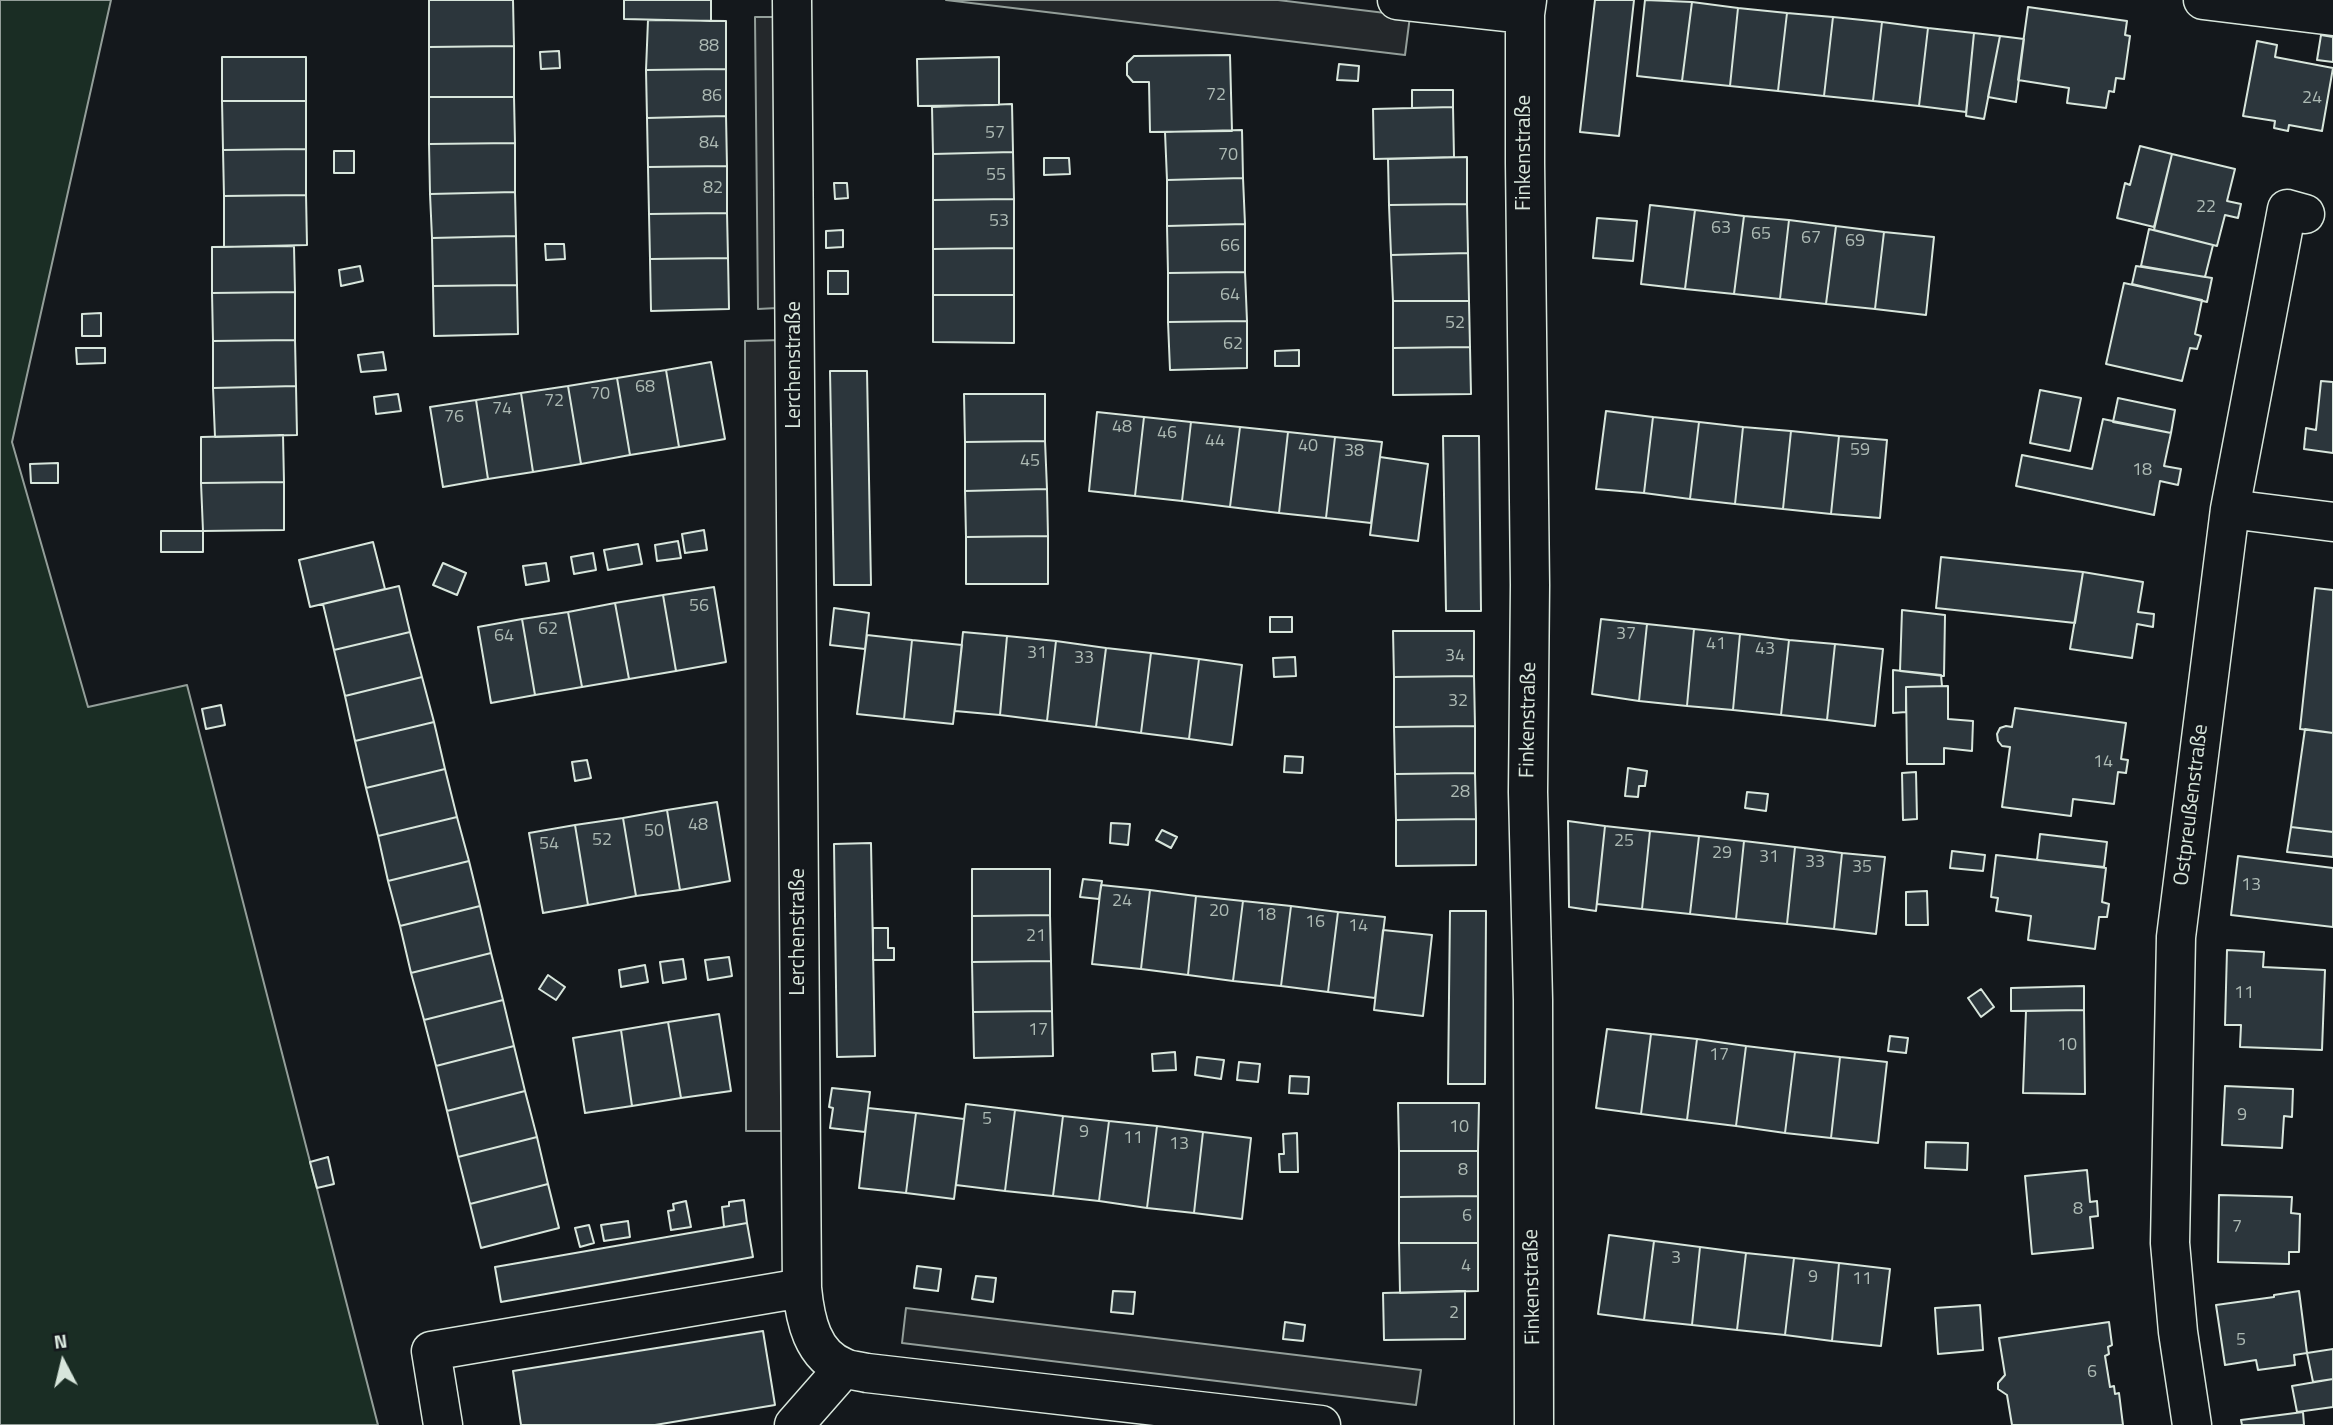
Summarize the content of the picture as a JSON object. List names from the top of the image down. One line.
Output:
{"streets":{"street":["Finkenstraße","Lerchenstraße","Ostpreußenstraße"]},"house_numbers":["88","72","86","24","57","84","70","55","82","22","53","63","65","67","69","66","64","52","62","68","70","72","74","76","48","46","44","40","59","38","45","18","56","62","37","64","41","43","31","34","33","32","14","28","48","50","52","25","54","29","31","33","35","13","24","20","18","16","14","21","11","17","10","17","9","5","10","9","11","13","8","8","6","7","3","4","9","11","2","5","6"],"north":"top"}
